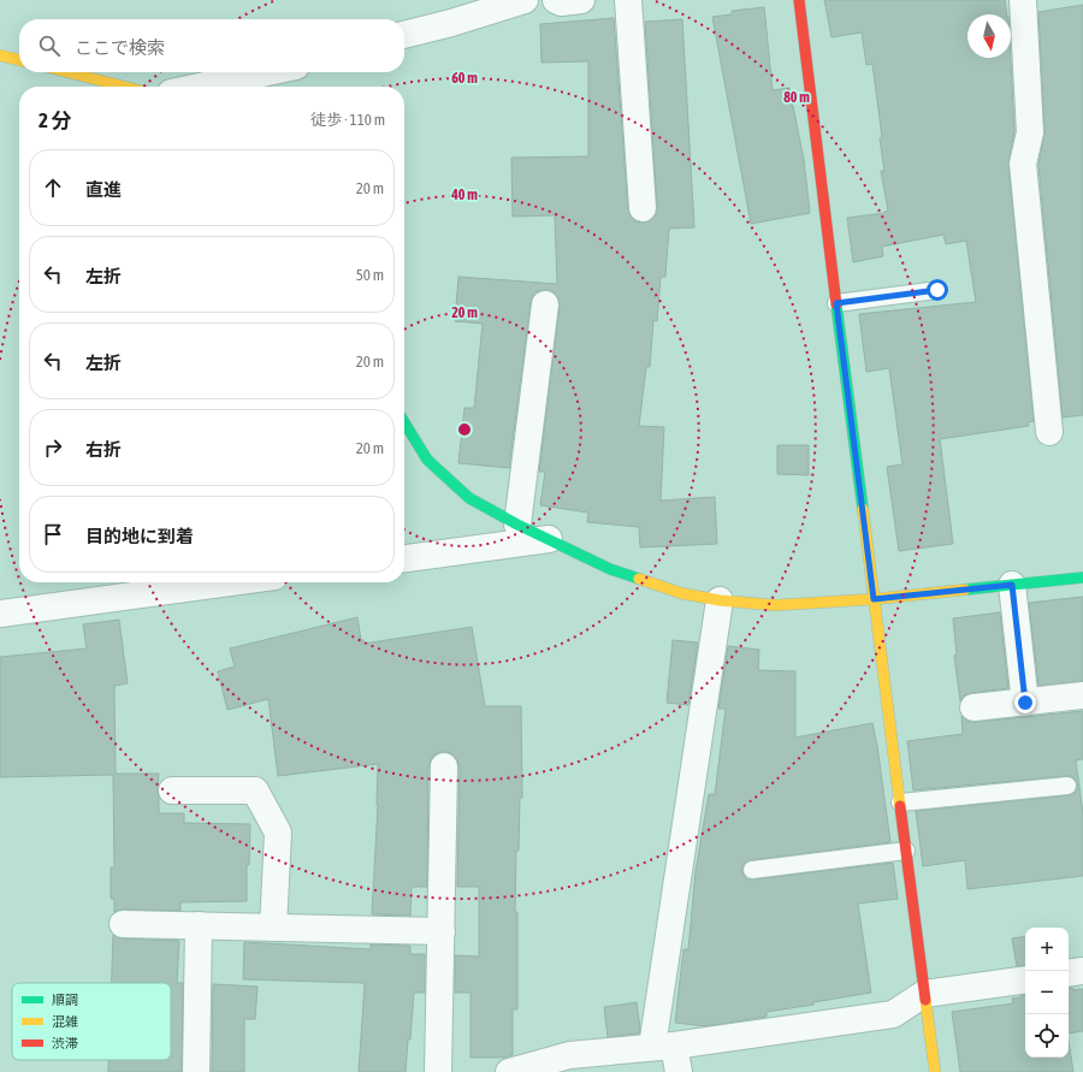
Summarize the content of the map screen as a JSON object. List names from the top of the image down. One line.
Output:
{"legend":["順調","混雑","渋滞"],"north":"bottom","page":{"search":"ここで検索","heading":["2 分","徒歩 · 110 m"],"list":[["直進","20 m"],["左折","50 m"],["左折","20 m"],["右折","20 m"],"目的地に到着"],"map_buttons":["+","−"]},"rings":["60 m","80 m","40 m","20 m"]}
